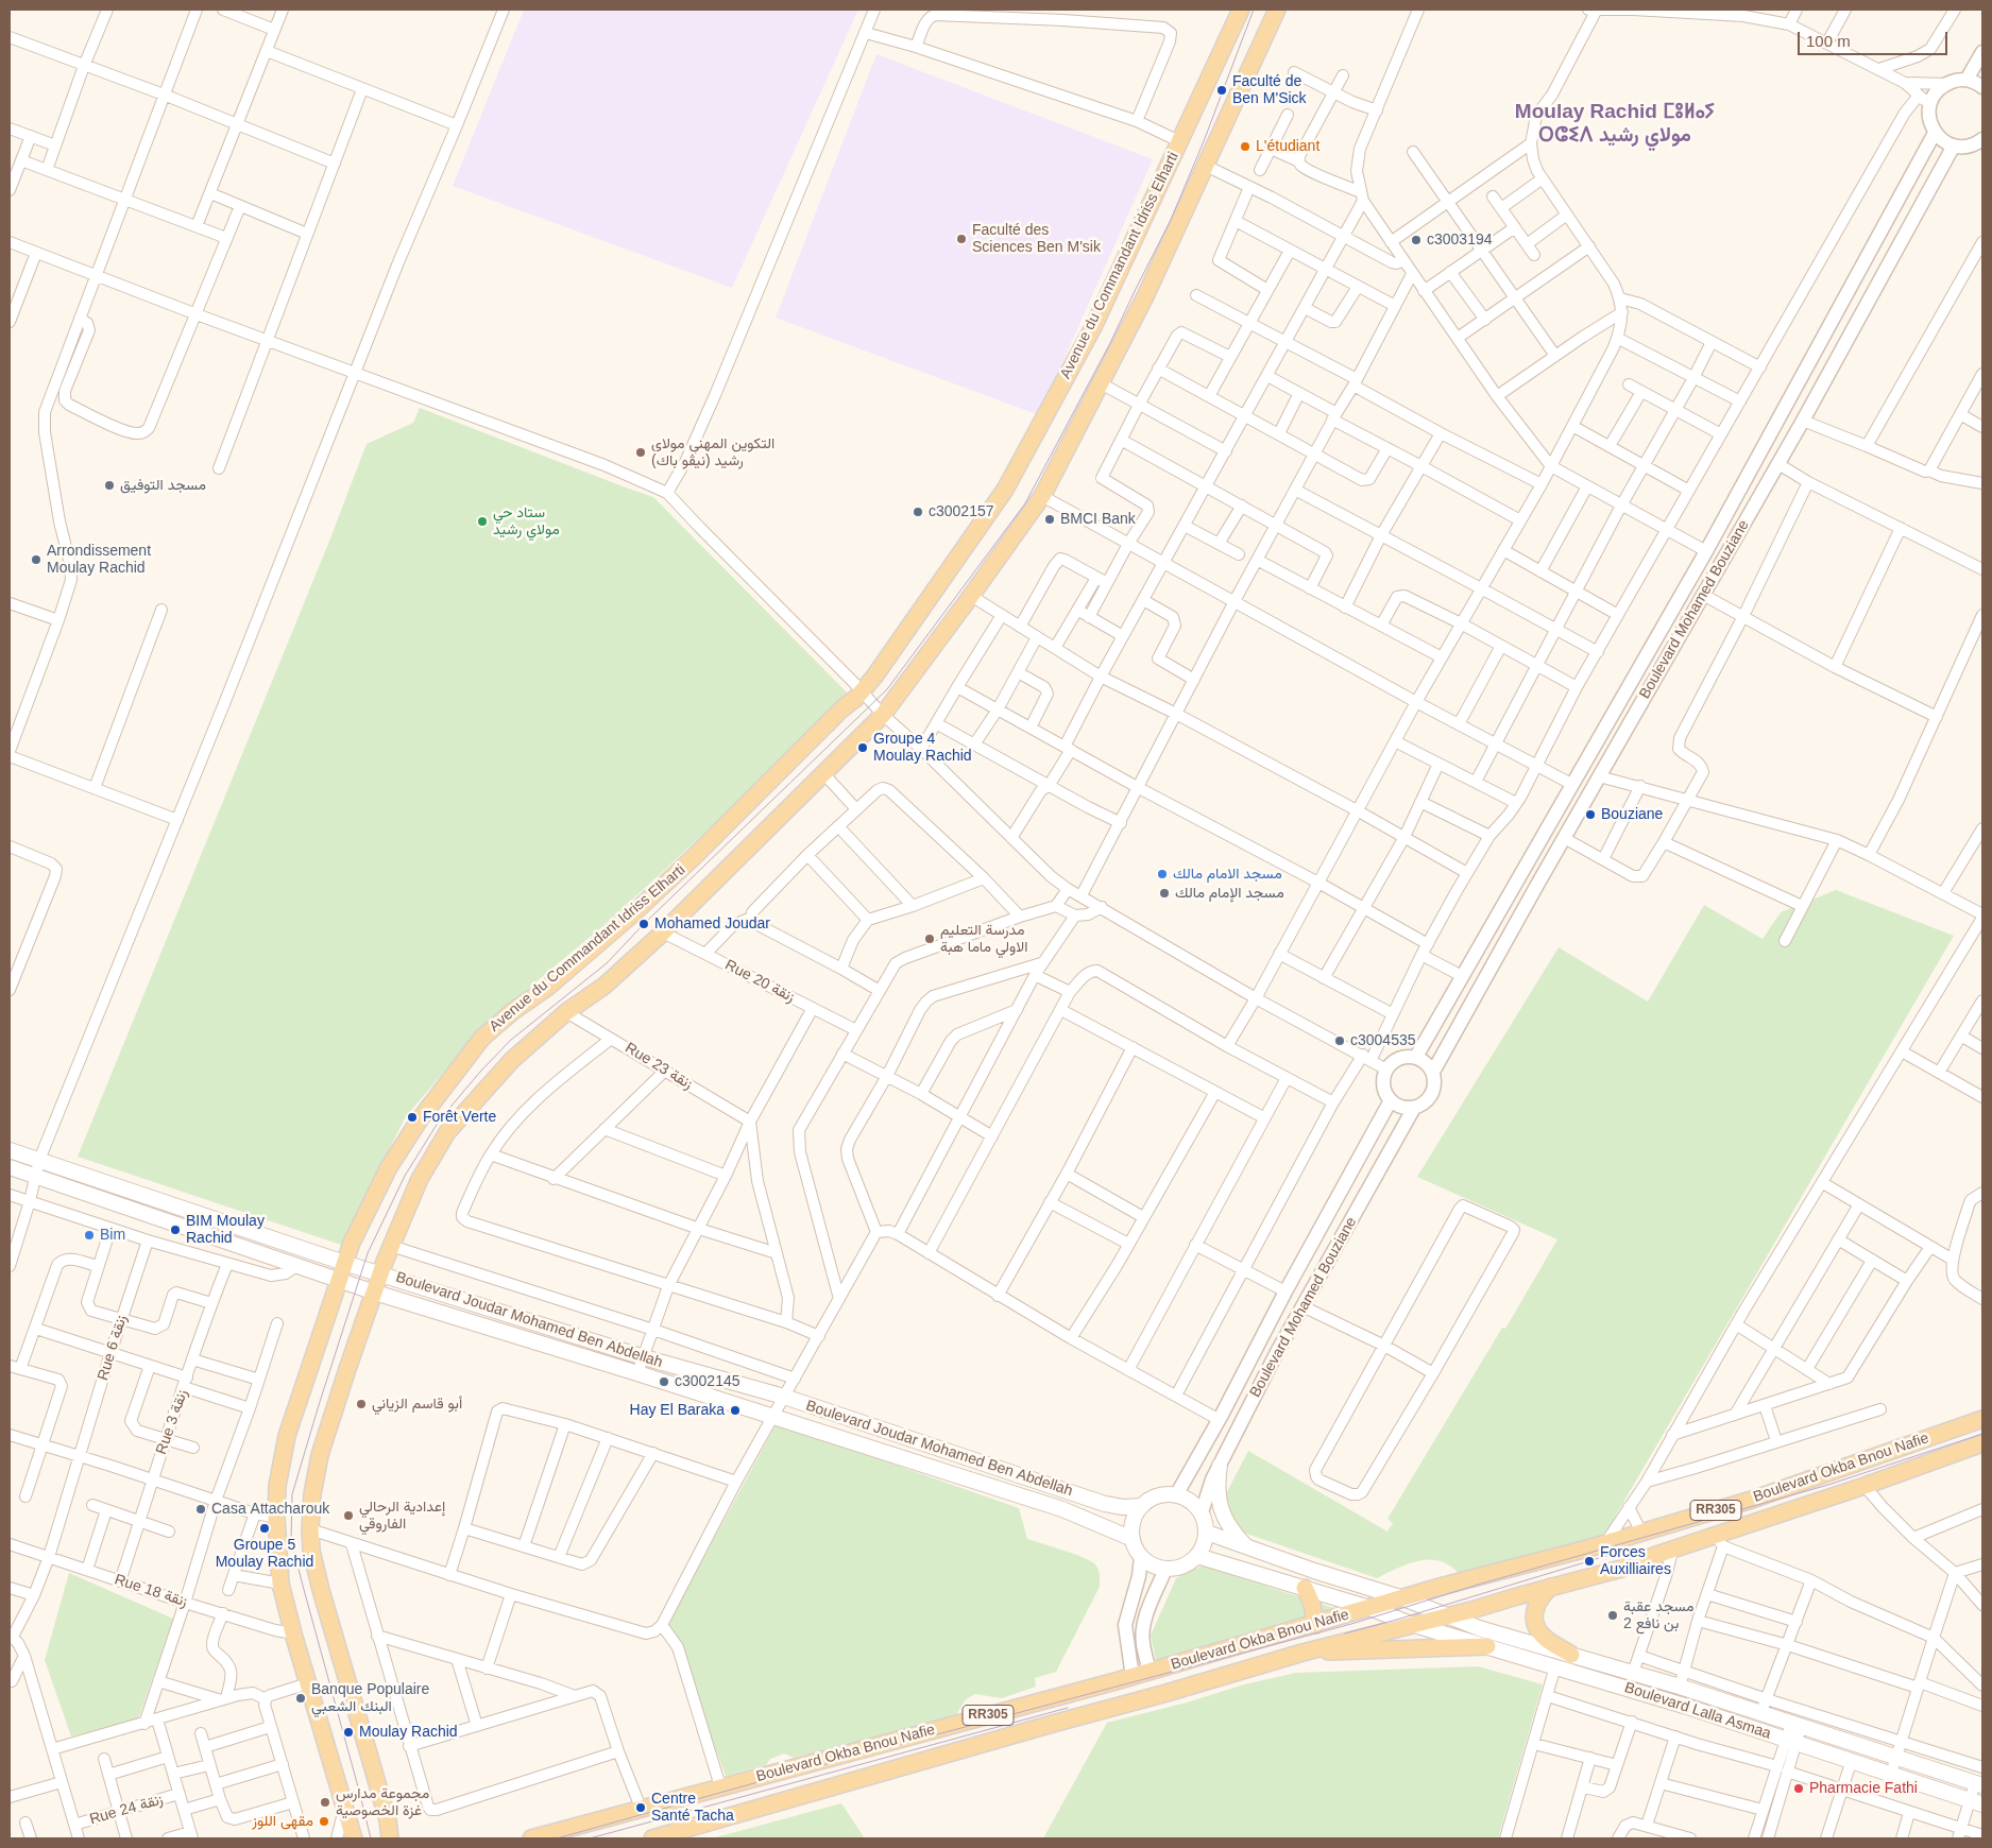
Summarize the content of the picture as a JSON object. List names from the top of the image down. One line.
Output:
{"streets":{"main road":["Avenue du Commandant Idriss Elharti","Boulevard Joudar Mohamed Ben Abdellah","Boulevard Okba Bnou Nafie","RR305","Boulevard Lalla Asmaa"],"street":["Boulevard Mohamed Bouziane","Rue 20 زنقة","Rue 23 زنقة","Rue 6 زنقة","Rue 3 زنقة","Rue 18 زنقة","Rue 24 زنقة"]},"crossings":[["Avenue du Commandant Idriss Elharti","Boulevard Joudar Mohamed Ben Abdellah"],["Avenue du Commandant Idriss Elharti","Rue 18 زنقة"],["Boulevard Mohamed Bouziane","Boulevard Joudar Mohamed Ben Abdellah"],["Rue 6 زنقة","Rue 18 زنقة"],["Rue 3 زنقة","Rue 18 زنقة"],["Boulevard Okba Bnou Nafie","Boulevard Lalla Asmaa"]],"districts":["Moulay Rachid ⵎⵓⵍⴰⵢ ⵔⵛⵉⴷ مولاي رشيد"],"places":["Faculté de Ben M'Sick","L'étudiant","Faculté des Sciences Ben M'sik","c3003194","التكوين المهني مولاي رشيد (نيڤو باك)","مسجد التوفيق","c3002157","BMCI Bank","ستاد حي مولاي رشيد","Arrondissement Moulay Rachid","Groupe 4 Moulay Rachid","Bouziane","مسجد الامام مالك","مسجد الإمام مالك","Mohamed Joudar","مدرسة التعليم الاولي ماما هبة","c3004535","Forêt Verte","BIM Moulay Rachid","Bim","c3002145","أبو قاسم الزياني","Hay El Baraka","Casa Attacharouk","إعدادية الرحالي الفاروقي","Groupe 5 Moulay Rachid","Forces Auxilliaires","مسجد عقبة بن نافع 2","Banque Populaire البنك الشعبي","Moulay Rachid","Pharmacie Fathi","مجموعة مدارس غزة الخصوصية","Centre Santé Tacha","مقهى اللوز"],"scale_bar":"100 m"}
